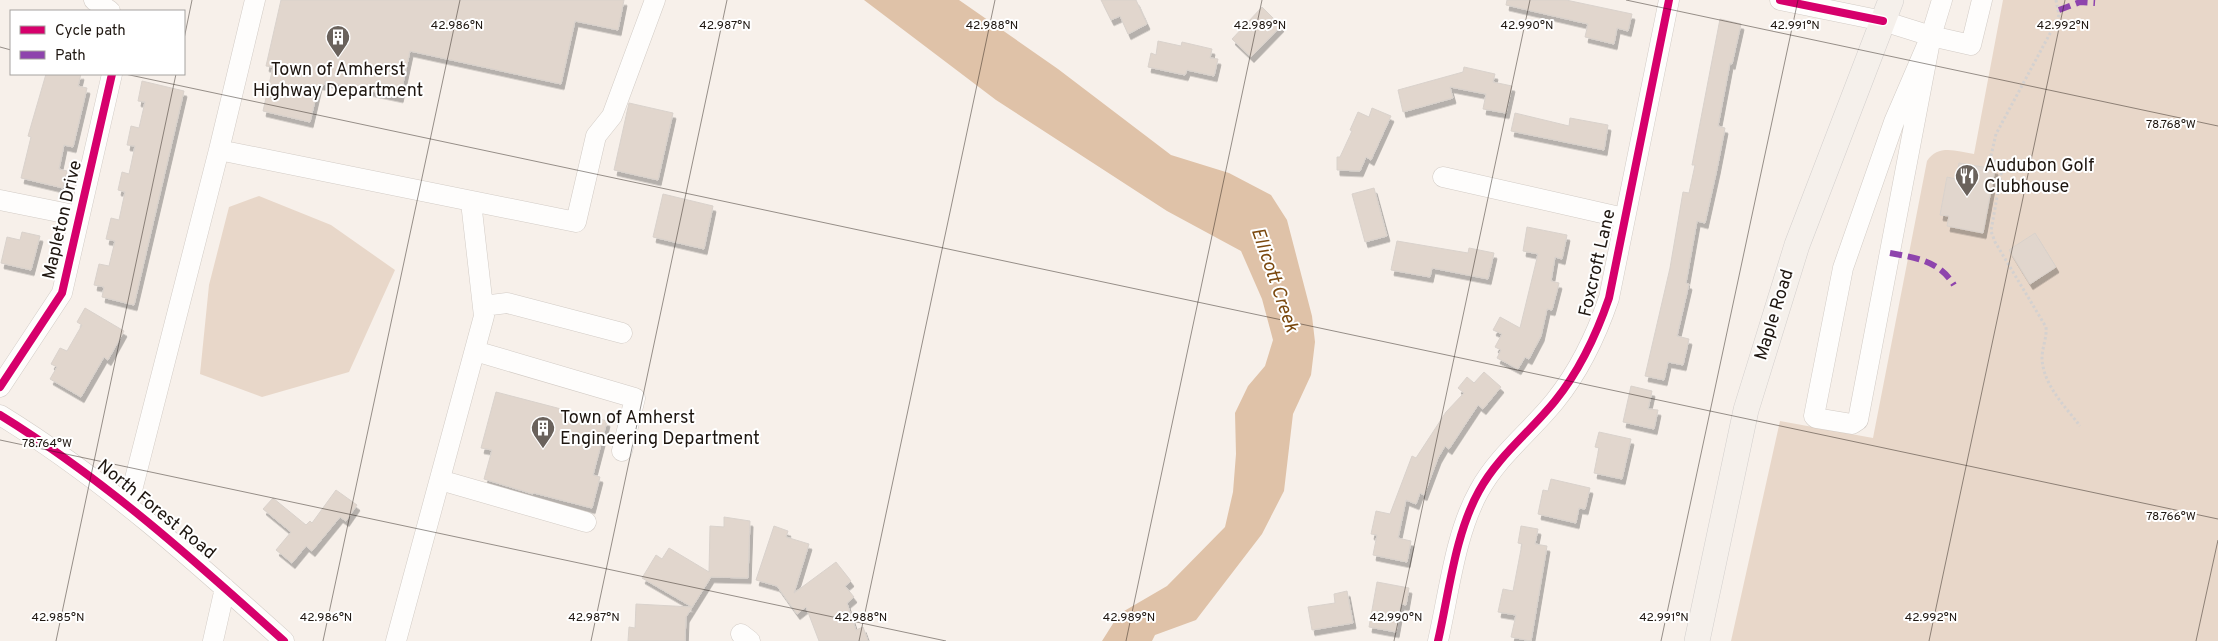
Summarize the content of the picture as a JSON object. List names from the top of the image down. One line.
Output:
{"streets":{"main road":["Maple Road"],"street":["Mapleton Drive","Foxcroft Lane","North Forest Road"]},"water":["Ellicott Creek"],"places":{"building":["Town of Amherst Highway Department","Town of Amherst Engineering Department"],"restaurant":["Audubon Golf Clubhouse"]},"legend":["Cycle path","Path"],"coordinates":["42.986°N","42.987°N","42.988°N","42.989°N","42.990°N","42.991°N","42.992°N","78.768°W","78.764°W","78.766°W","42.985°N"]}
